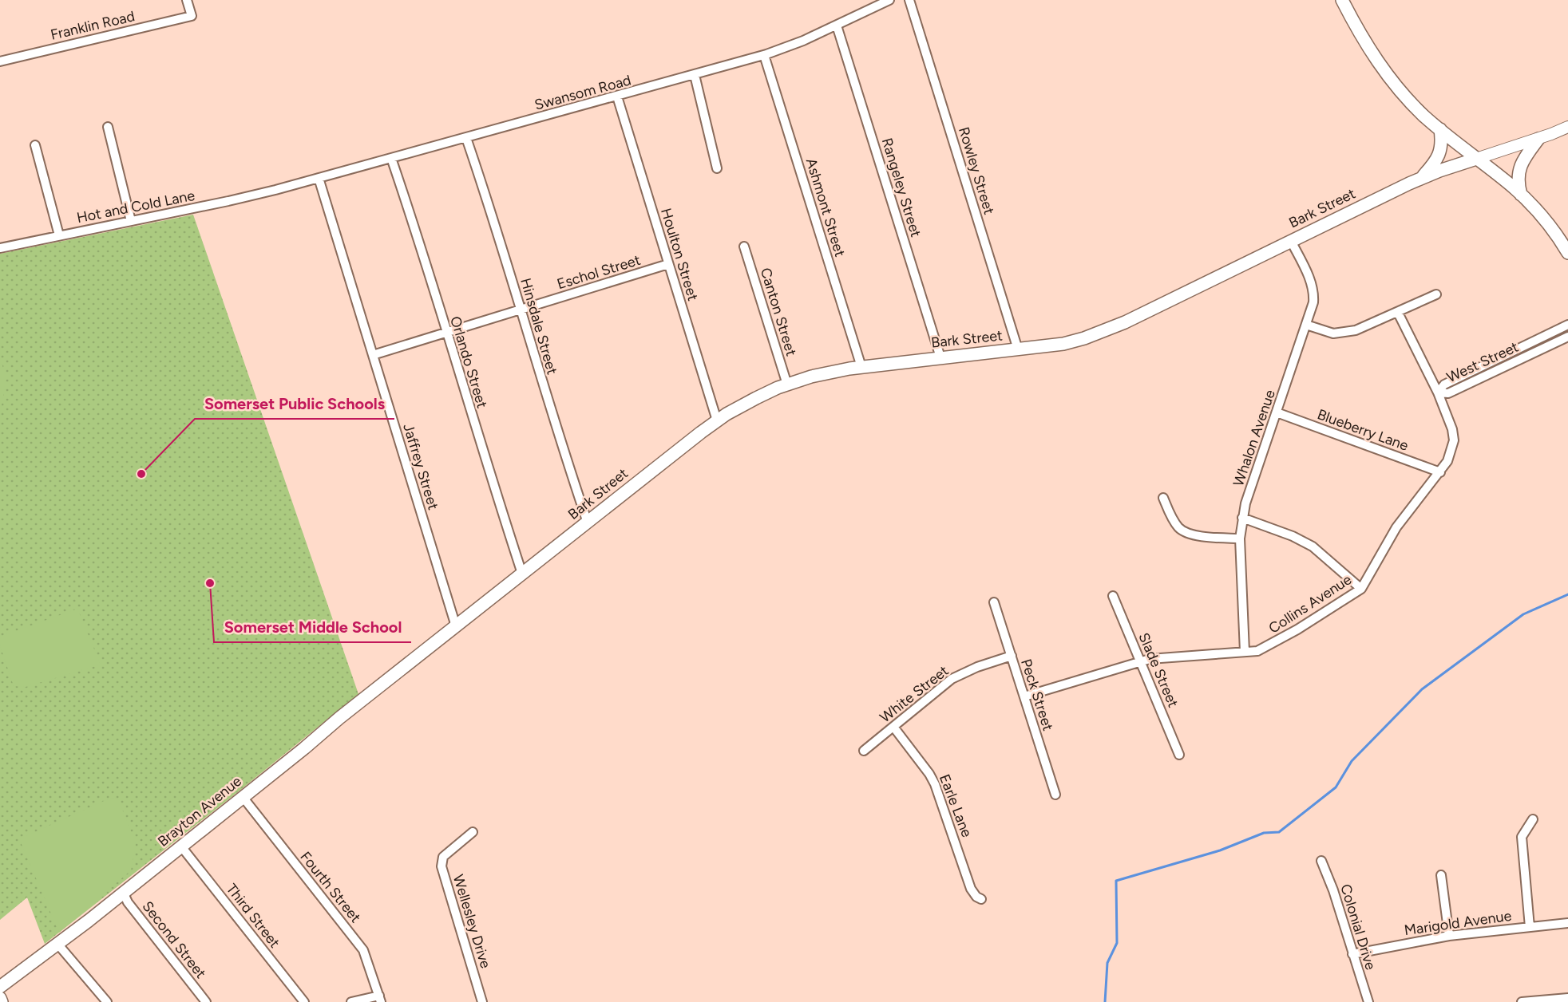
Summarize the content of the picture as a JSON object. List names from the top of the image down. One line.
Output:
{"streets":{"main road":["Bark Street","Brayton Avenue"],"street":["Franklin Road","Swansom Road","Rowley Street","Rangeley Street","Hot and Cold Lane","Ashmont Street","Houlton Street","Eschol Street","Canton Street","Hinsdale Street","Orlando Street","West Street","Blueberry Lane","Whalon Avenue","Jaffrey Street","Collins Avenue","Slade Street","White Street","Peck Street","Earle Lane","Fourth Street","Third Street","Wellesley Drive","Marigold Avenue","Colonial Drive","Second Street"]},"crossings":[["Swansom Road","Rangeley Street"],["Swansom Road","Hot and Cold Lane"],["Swansom Road","Ashmont Street"],["Swansom Road","Houlton Street"],["Swansom Road","Hinsdale Street"],["Swansom Road","Orlando Street"],["Swansom Road","Jaffrey Street"],["Rowley Street","Bark Street"],["Rangeley Street","Bark Street"],["Ashmont Street","Bark Street"],["Bark Street","Houlton Street"],["Bark Street","Canton Street"],["Bark Street","Hinsdale Street"],["Bark Street","Orlando Street"],["Bark Street","Whalon Avenue"],["Bark Street","Jaffrey Street"],["Bark Street","Brayton Avenue"],["Houlton Street","Eschol Street"],["Eschol Street","Hinsdale Street"],["Eschol Street","Orlando Street"],["Eschol Street","Jaffrey Street"],["West Street","Collins Avenue"],["Blueberry Lane","Whalon Avenue"],["Blueberry Lane","Collins Avenue"],["Whalon Avenue","Collins Avenue"],["Collins Avenue","Slade Street"],["Collins Avenue","Peck Street"],["White Street","Peck Street"],["White Street","Earle Lane"],["Brayton Avenue","Fourth Street"],["Brayton Avenue","Third Street"],["Brayton Avenue","Second Street"],["Marigold Avenue","Colonial Drive"]],"places":["Somerset Public Schools","Somerset Middle School"]}
